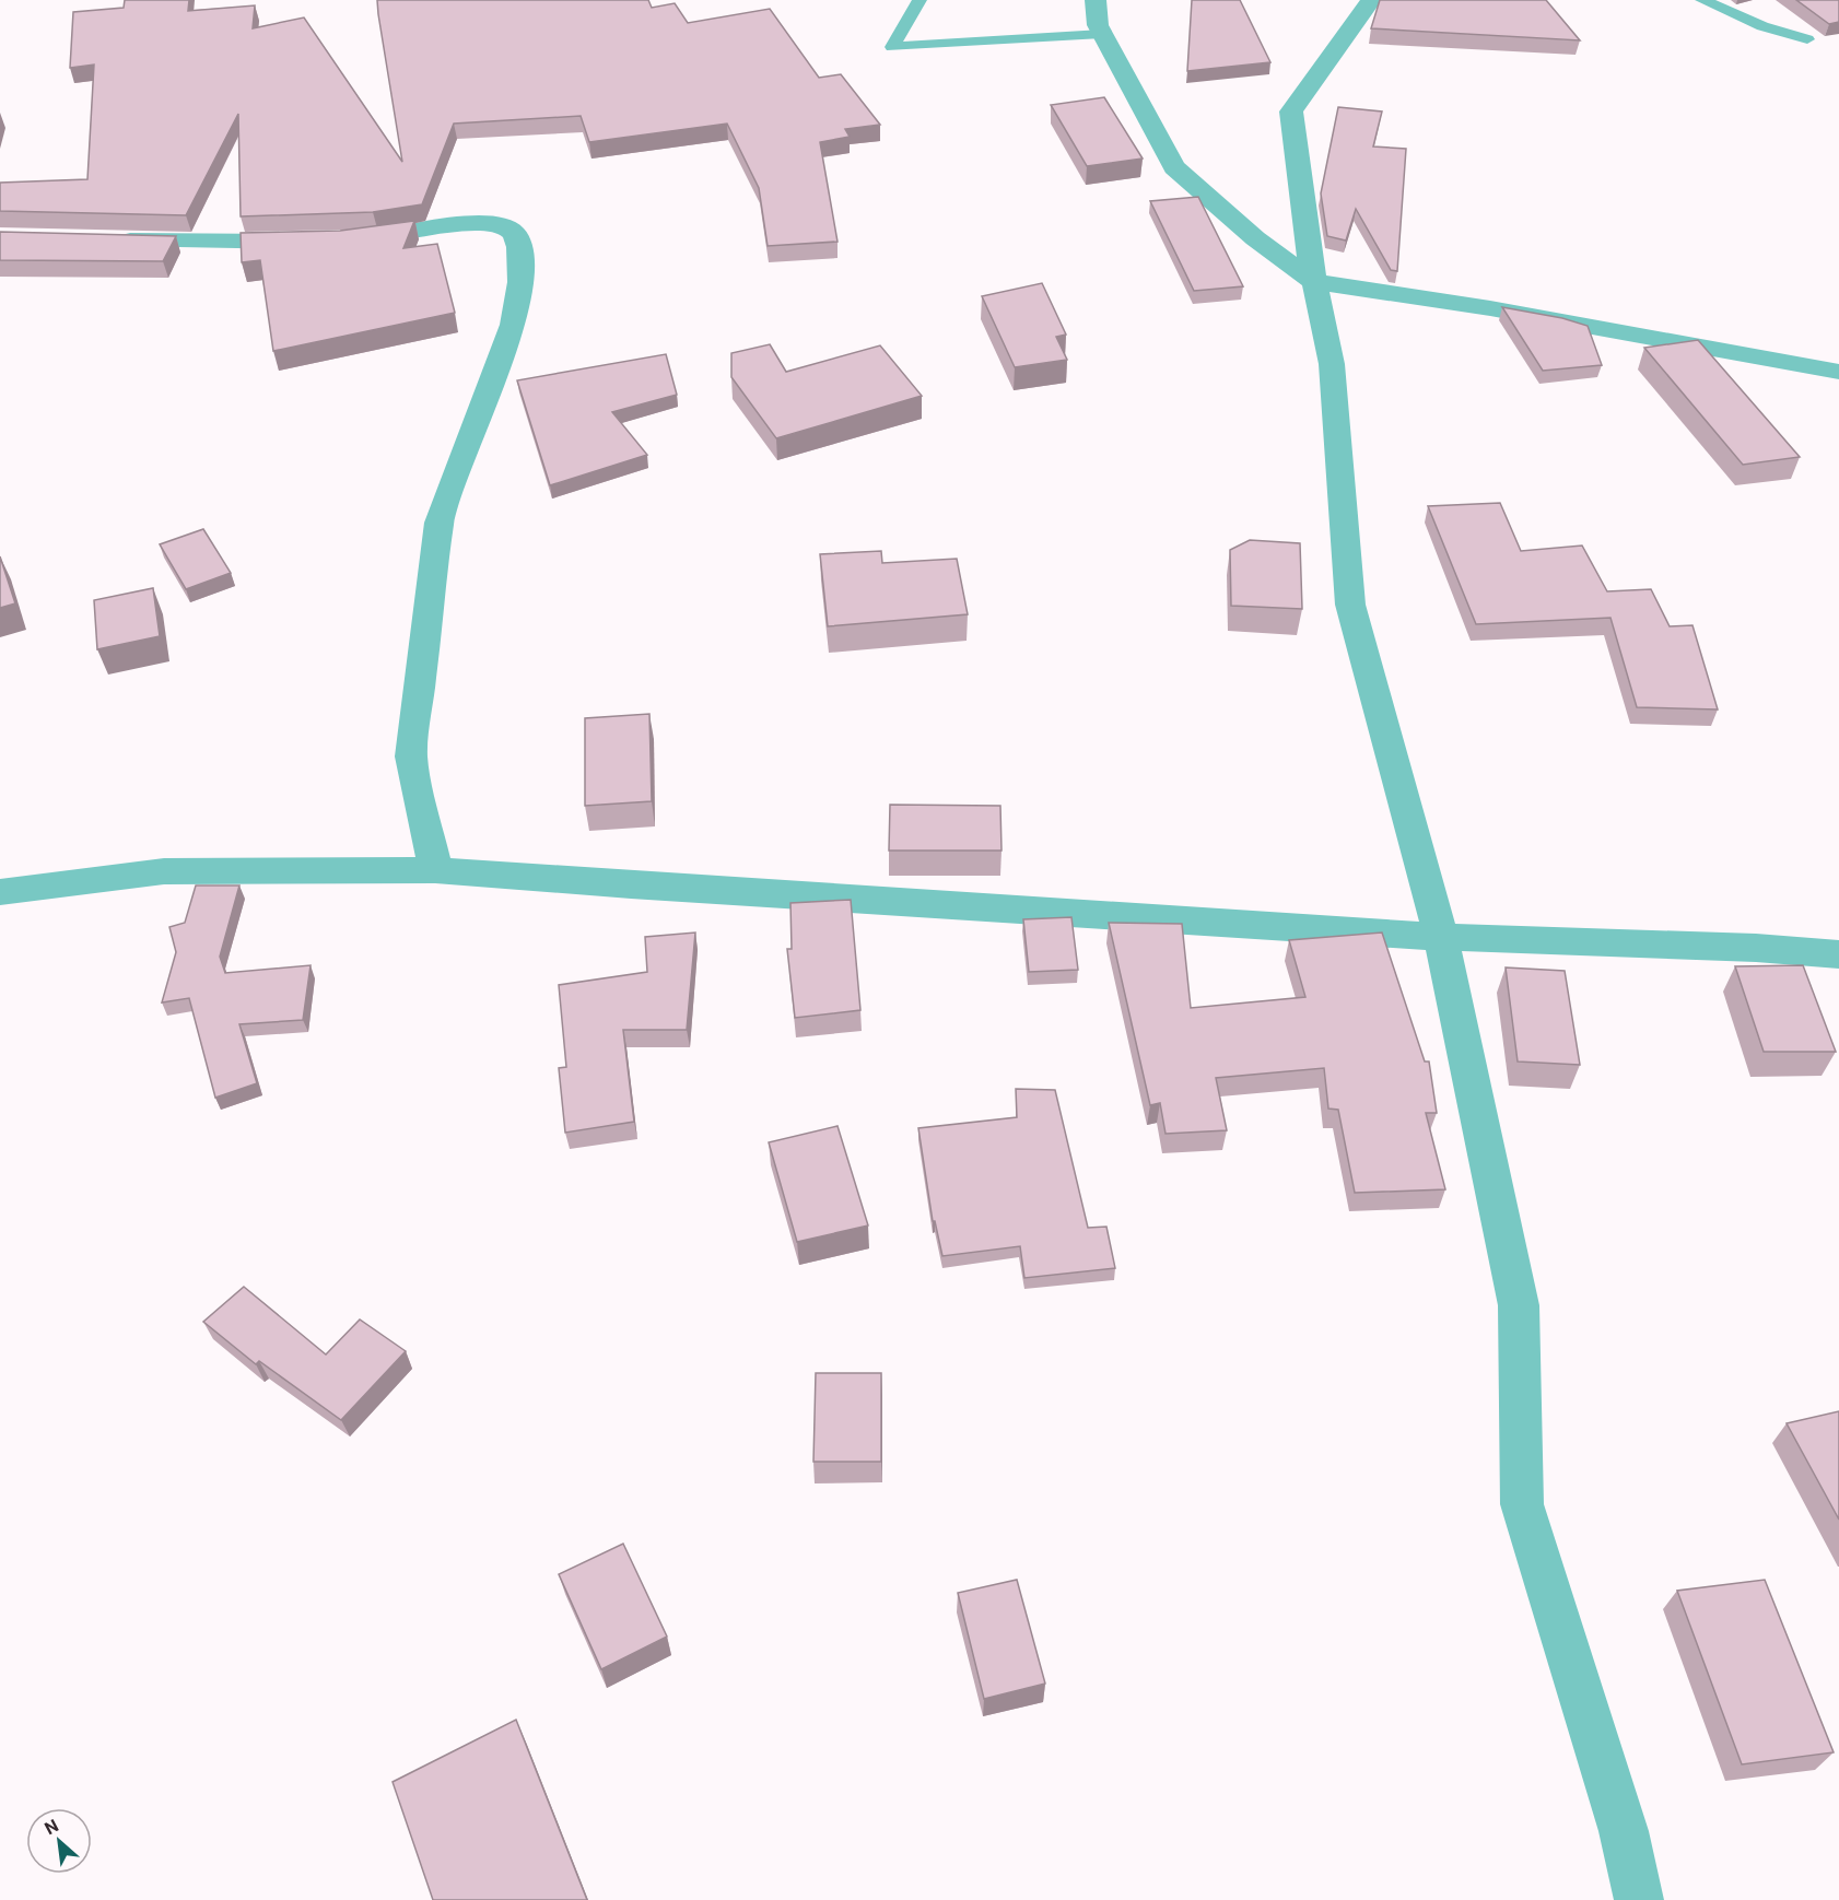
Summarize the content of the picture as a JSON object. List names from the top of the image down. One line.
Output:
{"north":"top left"}
